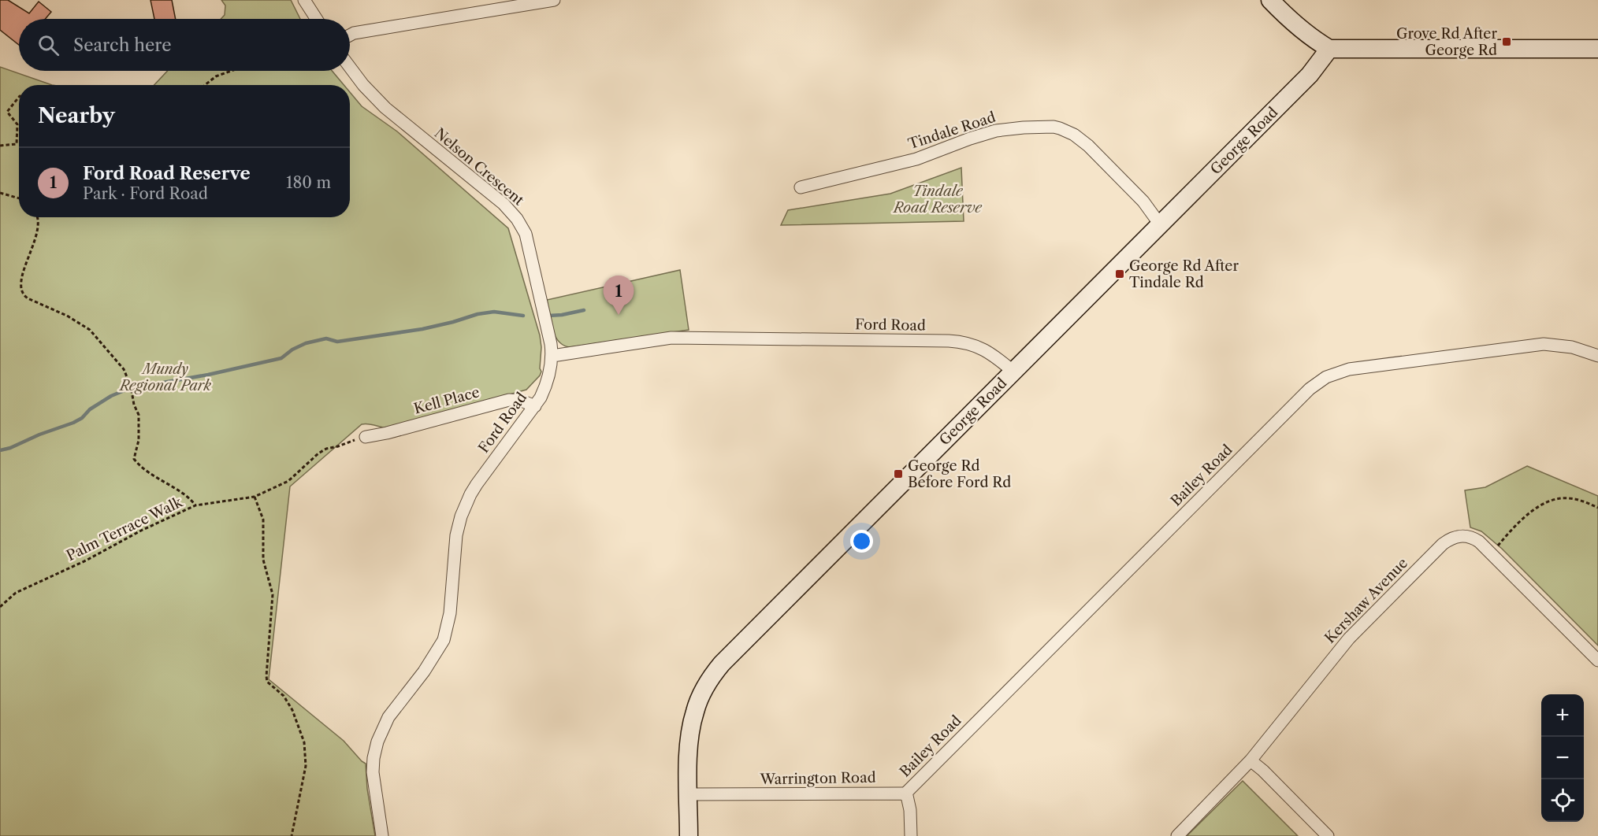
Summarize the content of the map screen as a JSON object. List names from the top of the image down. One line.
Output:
{"streets":{"street":["Tindale Road","George Road","Nelson Crescent","Ford Road","Kell Place","Bailey Road","Kershaw Avenue","Warrington Road"],"path":["Palm Terrace Walk"]},"crossings":[["Tindale Road","George Road"],["George Road","Ford Road"],["George Road","Warrington Road"],["Nelson Crescent","Ford Road"],["Ford Road","Kell Place"],["Bailey Road","Warrington Road"]],"parks":["Tindale Road Reserve","Mundy Regional Park"],"places":{"transit":["Grove Rd After George Rd","George Rd After Tindale Rd","George Rd Before Ford Rd"]},"page":{"search":"Search here","heading":"Nearby","list":[{"mark":"1","name":"Ford Road Reserve","note":"Park · Ford Road","value":"180 m"}],"pins":"1","map_buttons":["+","−"]}}
